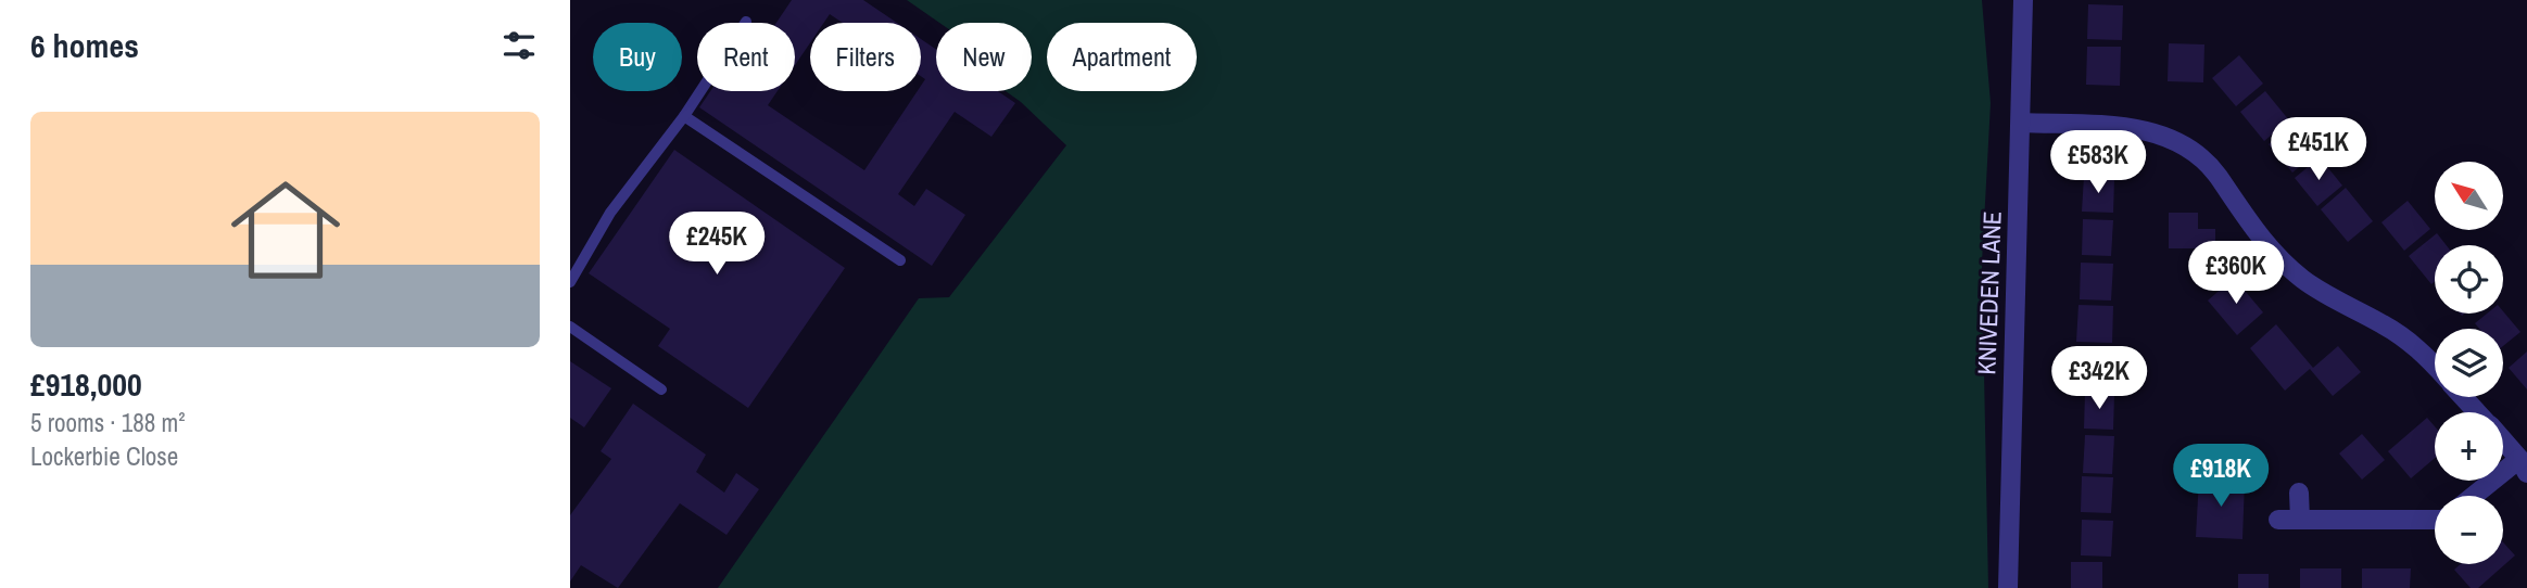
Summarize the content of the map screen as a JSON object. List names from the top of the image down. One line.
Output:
{"streets":{"street":["KNIVEDEN LANE"]},"north":"top left","page":{"heading":"6 homes","chip":["Buy","Rent","Filters","New","Apartment"],"list":[{"name":"£918,000","note":"5 rooms · 188 m² · Lockerbie Close"}],"price":["£451K","£583K","£245K","£360K","£342K","£918K"],"map_buttons":["+","−"]}}
